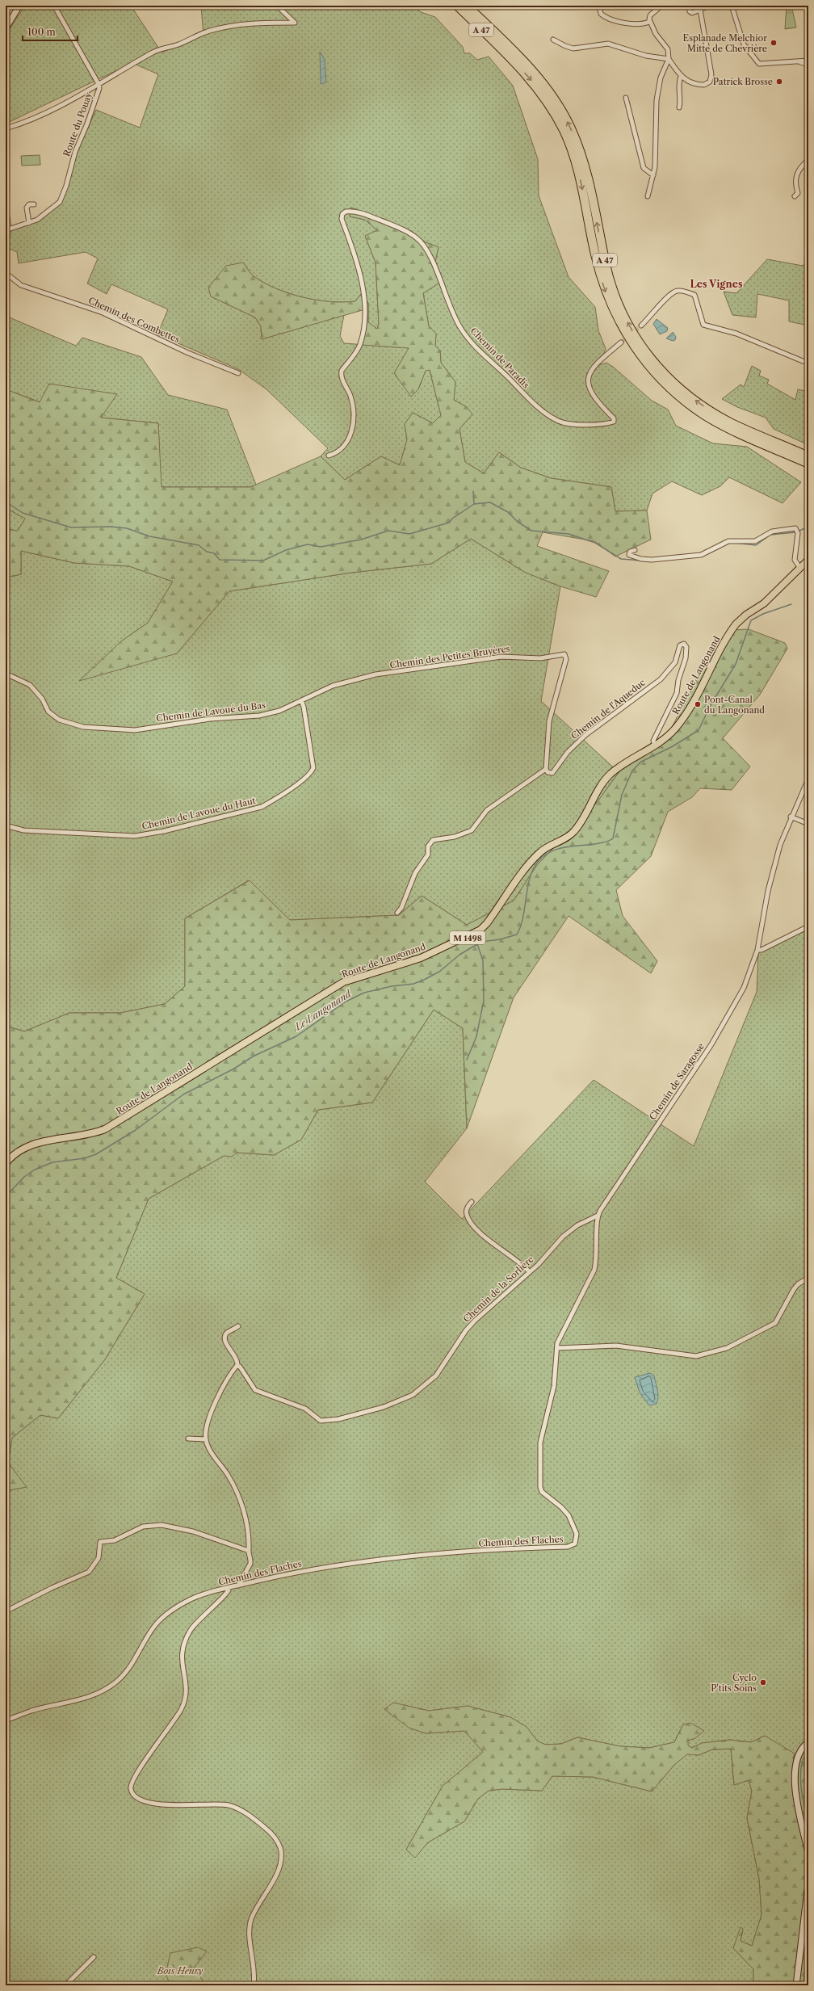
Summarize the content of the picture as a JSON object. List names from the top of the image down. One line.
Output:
{"streets":{"highway":["A 47"],"main road":["Route de Langonand","M 1498"],"street":["Route du Pouay","Chemin des Combettes","Chemin de Paradis","Chemin des Petites Bruyères","Chemin de l'Aqueduc","Chemin de Lavoué du Bas","Chemin de Lavoué du Haut","Chemin de Saragosse","Chemin de la Sorlière","Chemin des Flaches"]},"crossings":[["Chemin des Petites Bruyères","Chemin de l'Aqueduc"],["Chemin des Petites Bruyères","Chemin de Lavoué du Bas"],["Chemin des Petites Bruyères","Chemin de Lavoué du Haut"],["Route de Langonand","Chemin de l'Aqueduc"],["Chemin de Lavoué du Bas","Chemin de Lavoué du Haut"],["Chemin de Saragosse","Chemin de la Sorlière"],["Chemin de Saragosse","Chemin des Flaches"],["Chemin de la Sorlière","Chemin des Flaches"]],"districts":["Les Vignes"],"water":["Le Langonand"],"parks":["Bois Henry"],"places":["Esplanade Melchior Mitte de Chevrière","Patrick Brosse","Pont-Canal du Langonand","Cyclo P'tits Soins"],"scale_bar":"100 m"}
